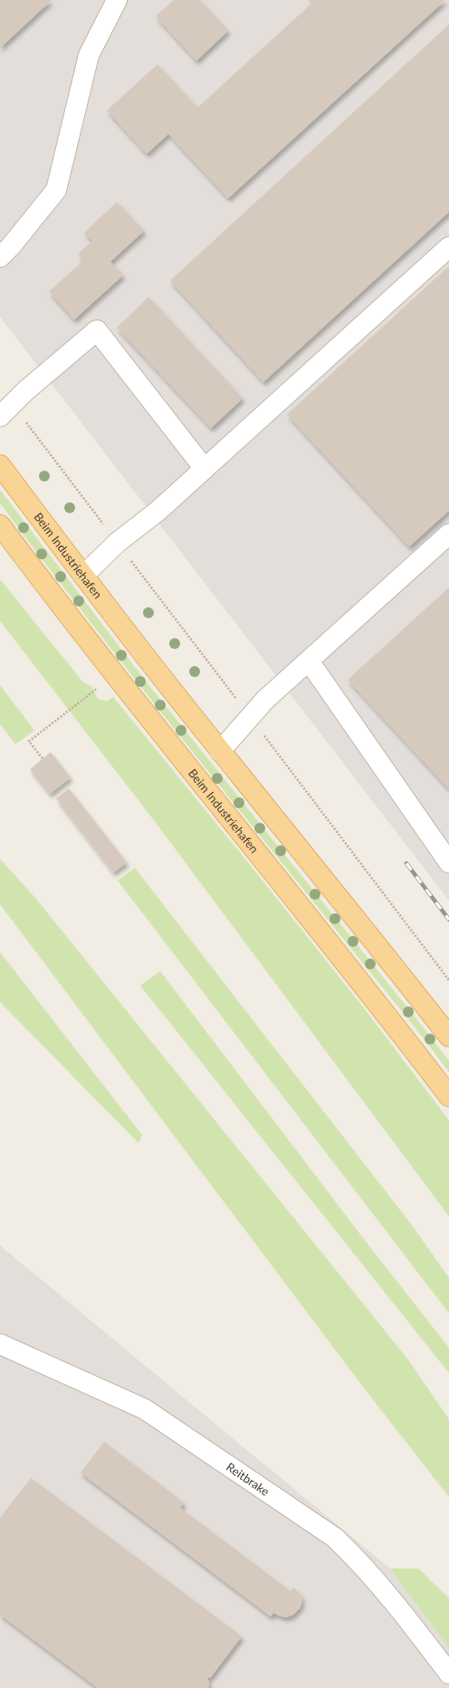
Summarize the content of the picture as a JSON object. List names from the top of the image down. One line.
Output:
{"streets":{"main road":["Beim Industriehafen"],"street":["Reitbrake"]}}
